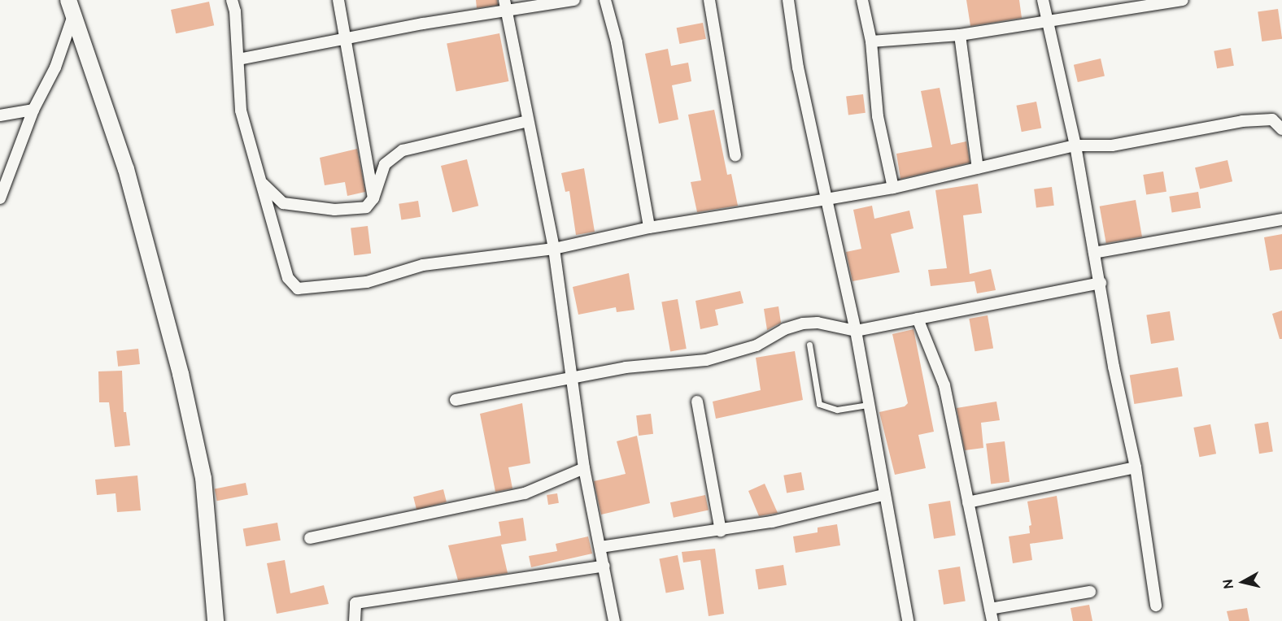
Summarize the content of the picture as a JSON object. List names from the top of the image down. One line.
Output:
{"north":"left"}
